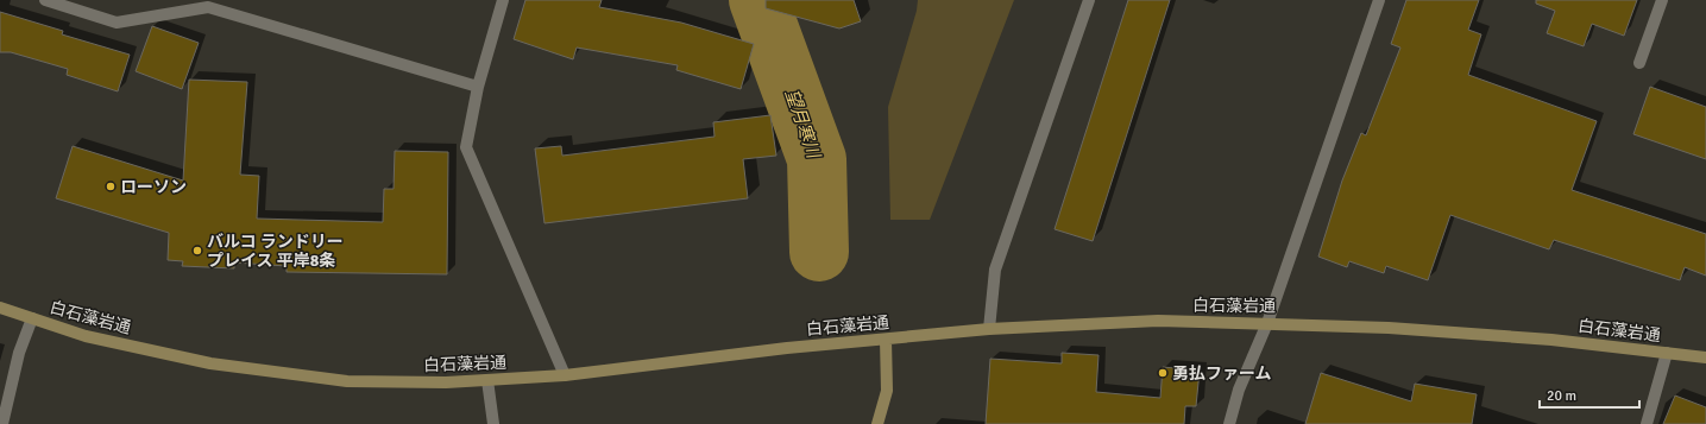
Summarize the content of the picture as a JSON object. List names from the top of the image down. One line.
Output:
{"streets":{"main road":["白石藻岩通"]},"water":["望月寒川"],"places":["ローソン","バルコ ランドリー プレイス 平岸8条","勇払ファーム"],"scale_bar":"20 m"}
